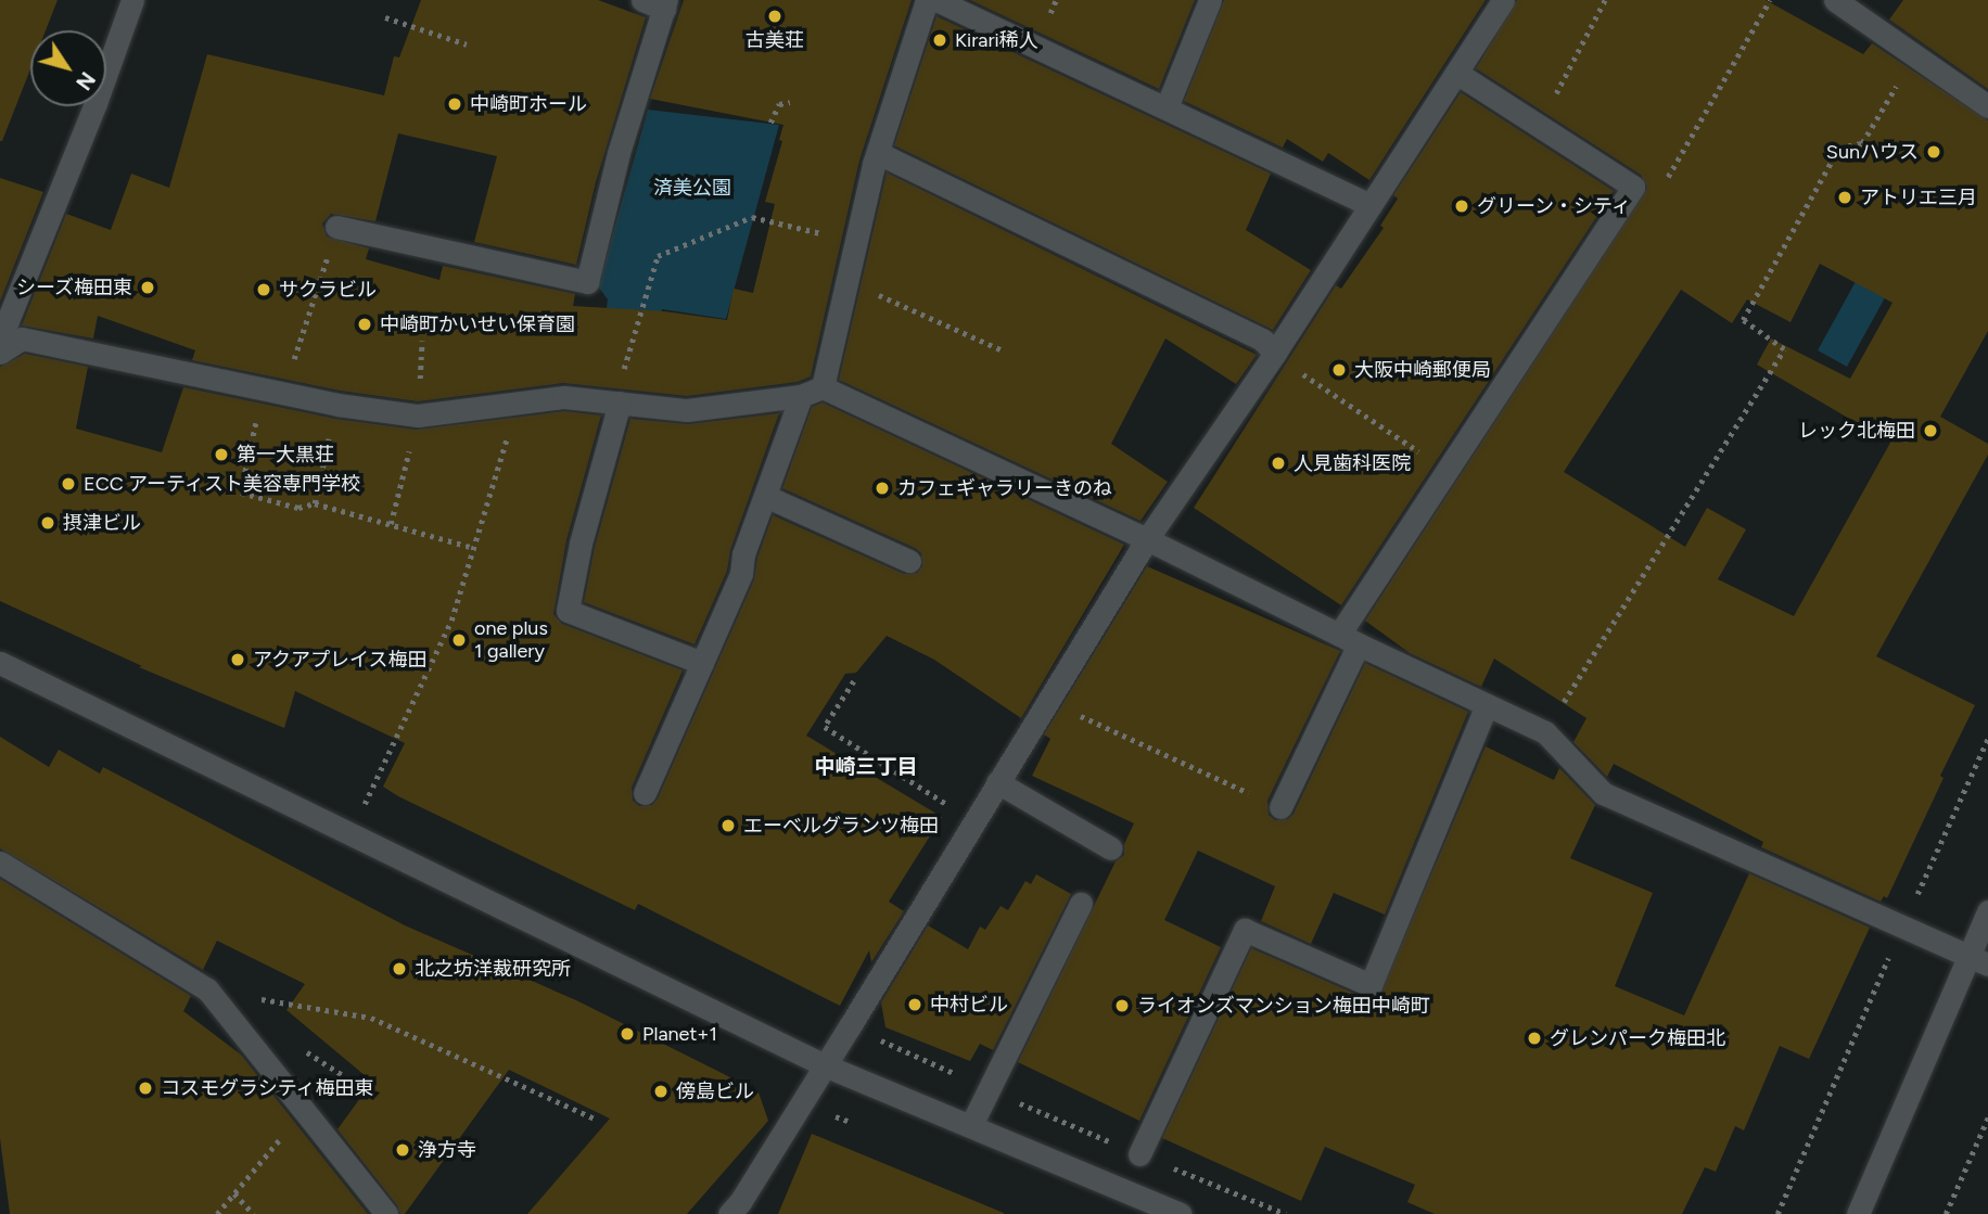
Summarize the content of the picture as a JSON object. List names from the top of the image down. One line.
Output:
{"districts":["中崎三丁目"],"parks":["済美公園"],"places":["古美荘","Kirari稀人","中崎町ホール","Sunハウス","アトリエ三月","グリーン・シティ","シーズ梅田東","サクラビル","中崎町かいせい保育園","大阪中崎郵便局","レック北梅田","第一大黒荘","人見歯科医院","ECC アーティスト美容専門学校","カフェギャラリーきのね","摂津ビル","one plus 1 gallery","アクアプレイス梅田","エーベルグランツ梅田","北之坊洋裁研究所","中村ビル","ライオンズマンション梅田中崎町","Planet+1","グレンパーク梅田北","コスモグラシティ梅田東","傍島ビル","浄方寺"],"north":"bottom right"}
